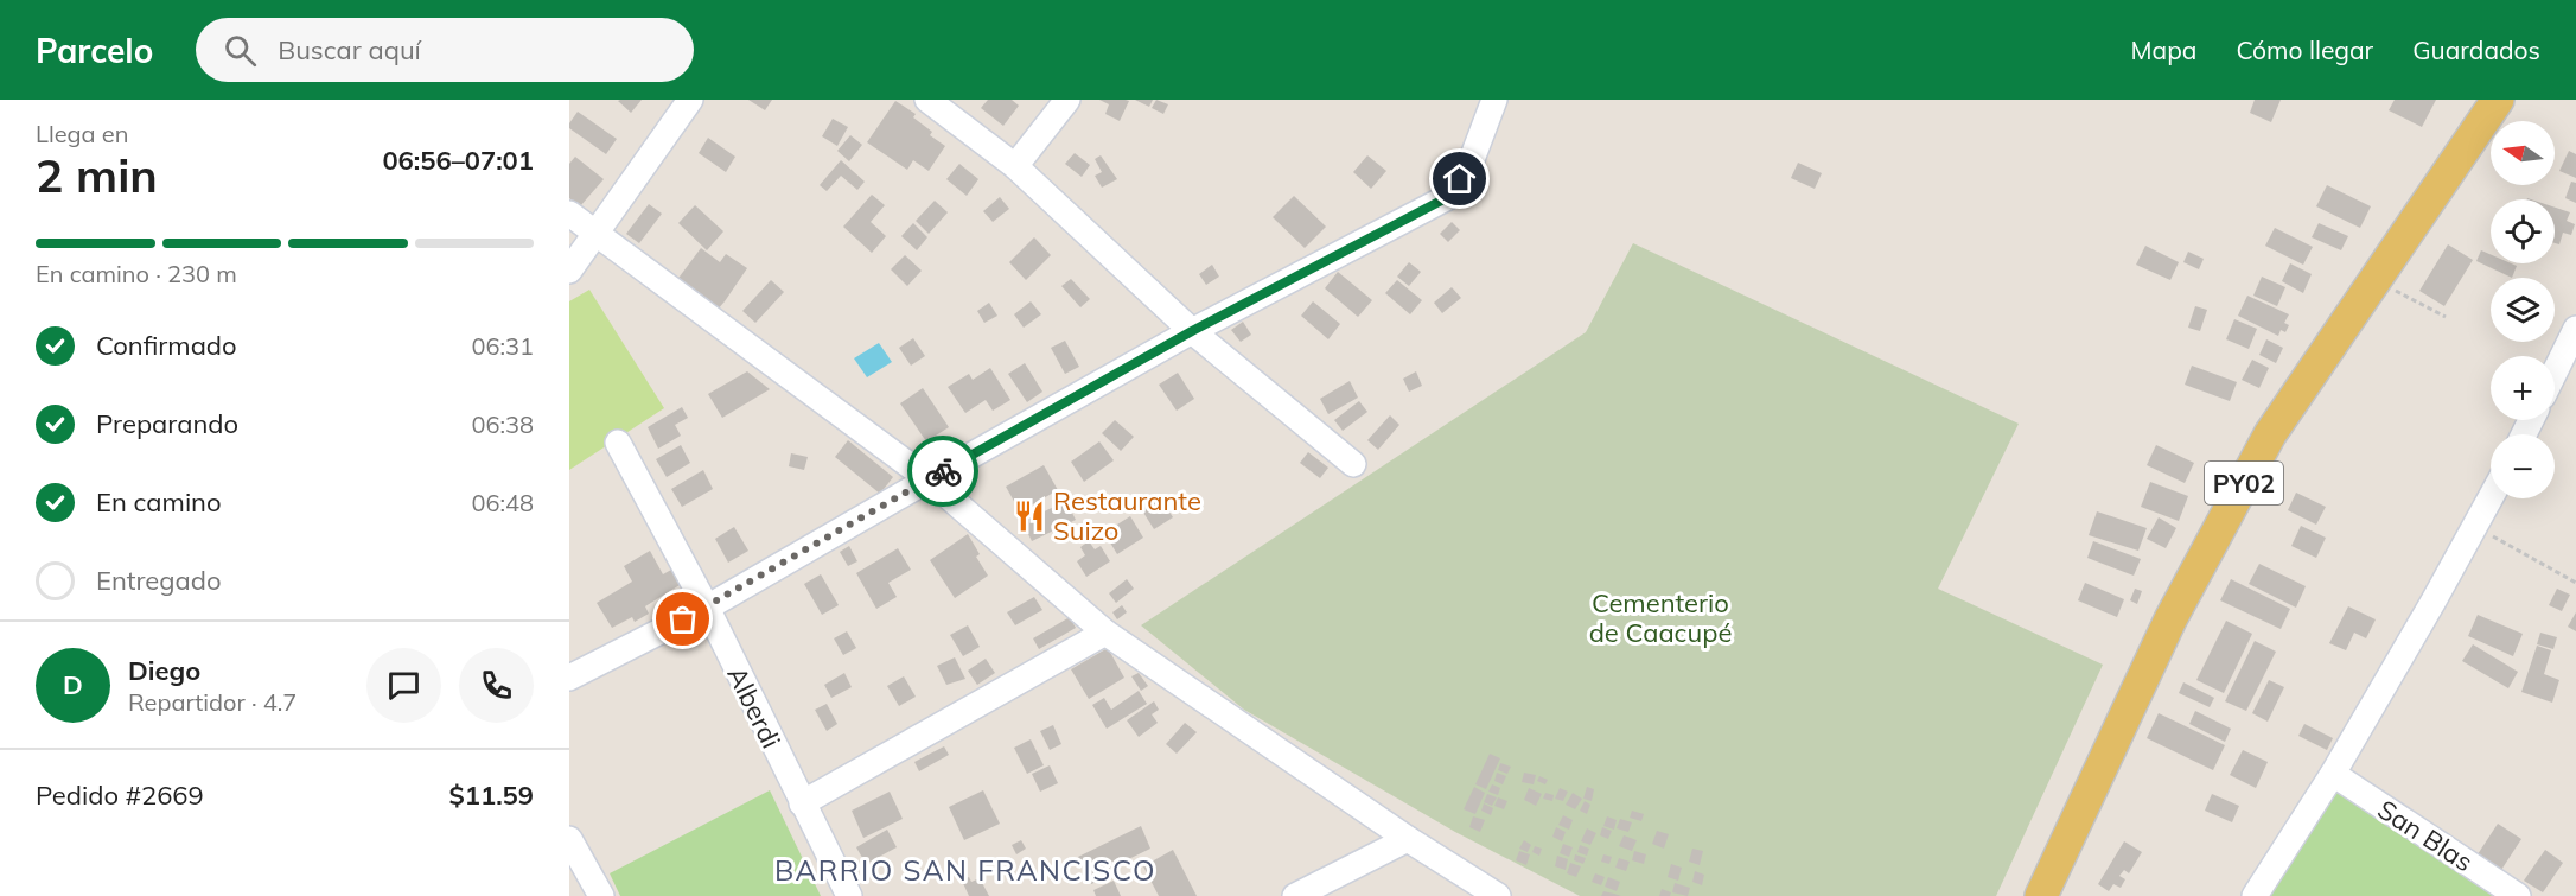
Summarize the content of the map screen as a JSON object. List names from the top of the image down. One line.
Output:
{"streets":{"main road":["PY02"],"street":["Alberdi","San Blas"]},"districts":["BARRIO SAN FRANCISCO"],"parks":["Cementerio de Caacupé"],"places":{"restaurant":["Restaurante Suizo"]},"north":"left","page":{"header":"Parcelo","search":"Buscar aquí","nav":["Mapa","Cómo llegar","Guardados"],"heading":["2 min","Llega en","06:56–07:01"],"panel":["Diego","Repartidor · 4.7","Pedido #2669","$11.59"],"map_buttons":["+","−"],"bar":"En camino · 230 m","list":[["Confirmado","06:31"],["Preparando","06:38"],["En camino","06:48"],"Entregado"],"round":"D"}}
